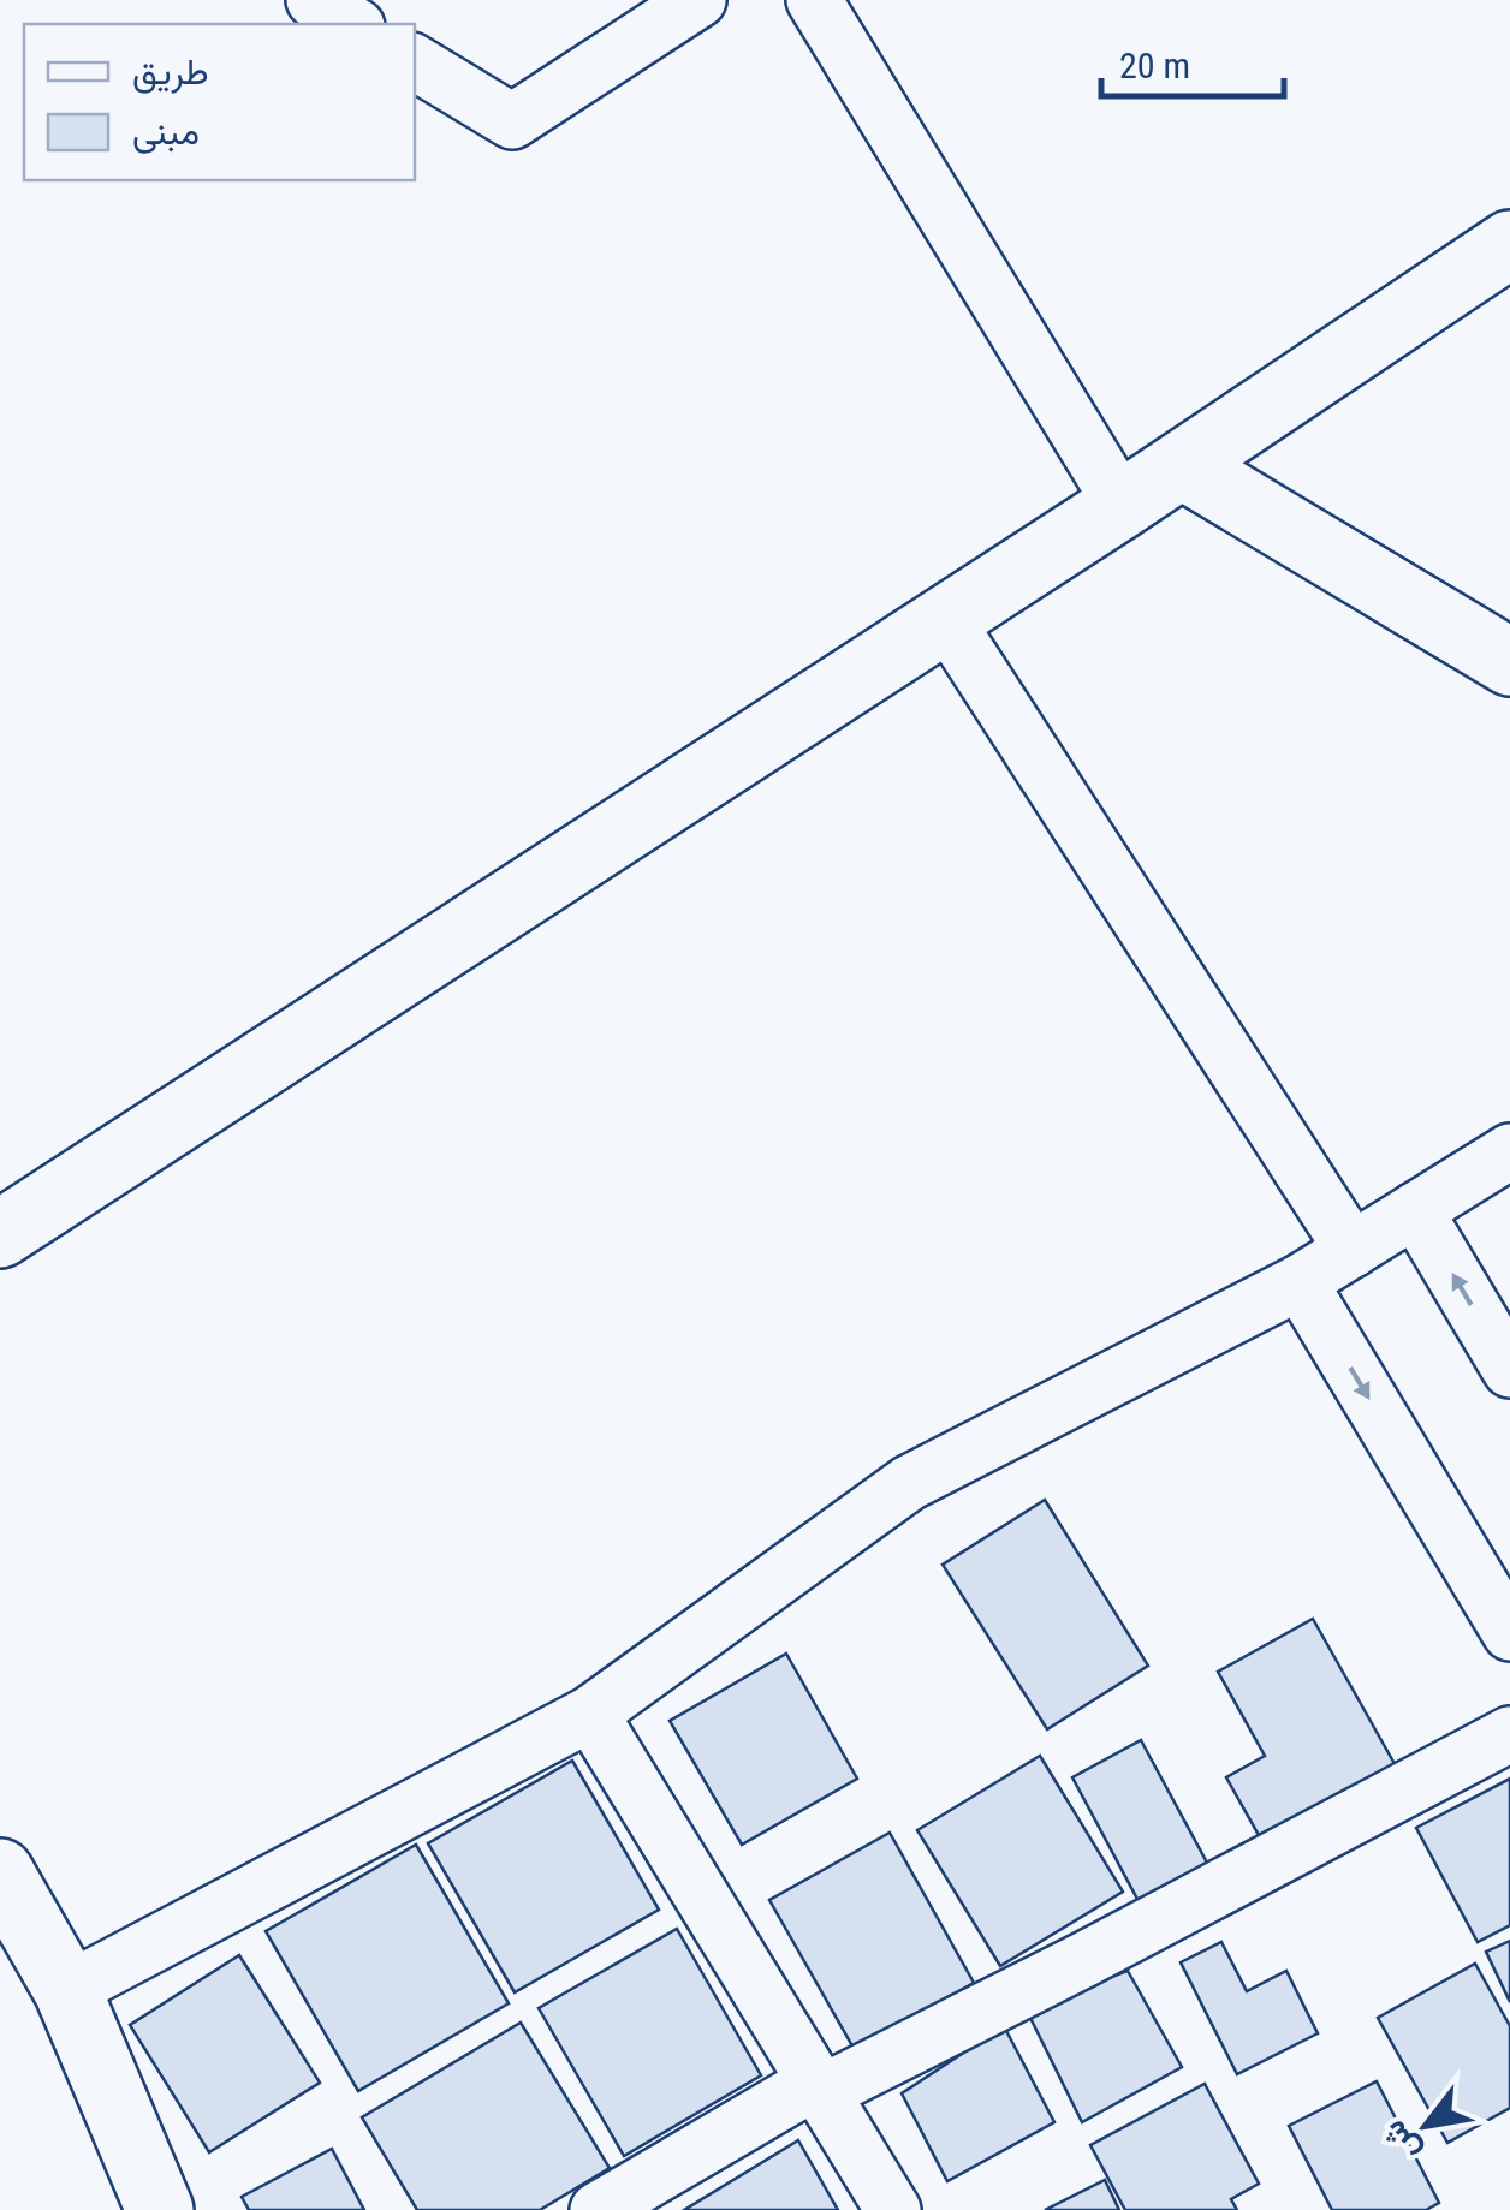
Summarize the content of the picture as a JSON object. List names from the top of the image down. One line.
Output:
{"legend":["طريق","مبنى"],"scale_bar":"20 m","north":"bottom left"}
